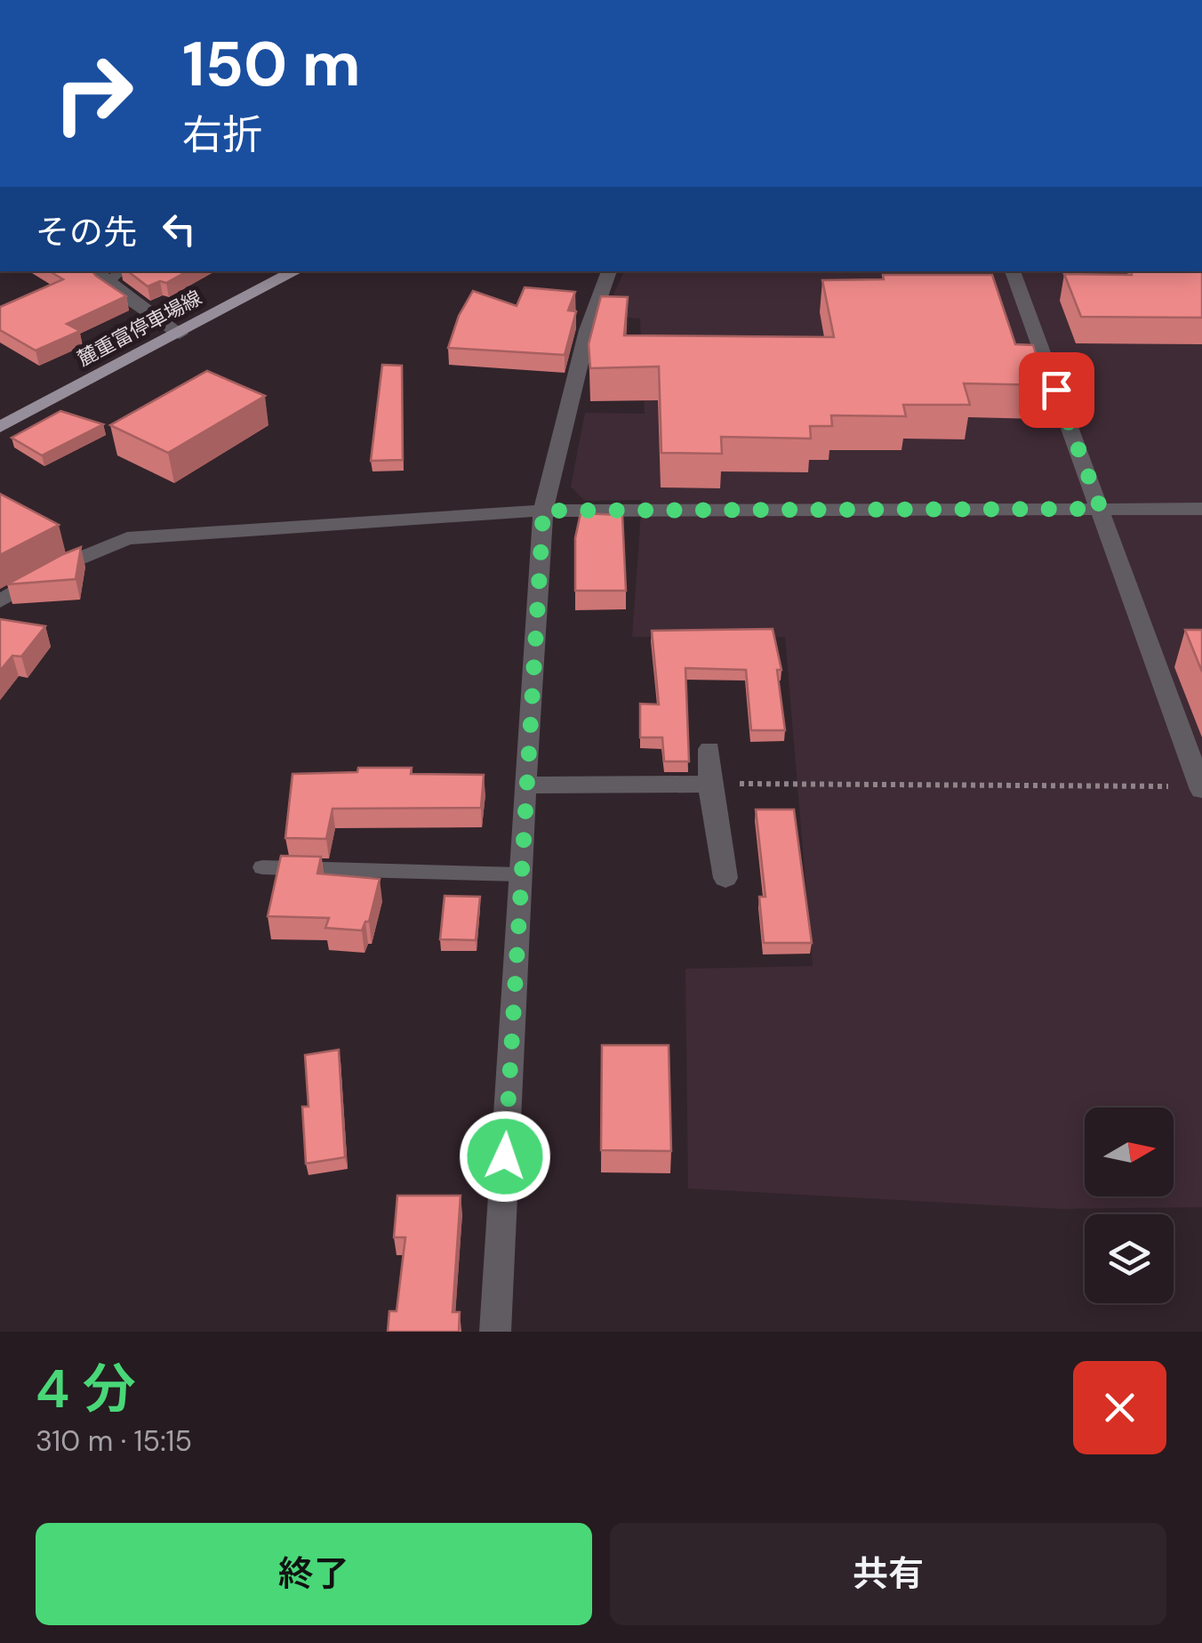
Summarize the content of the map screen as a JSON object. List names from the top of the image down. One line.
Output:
{"streets":{"main road":["麓重富停車場線"]},"north":"right","page":{"turn":["150 m","右折"],"then":"その先","heading":["4 分","310 m · 15:15"],"buttons":["終了","共有"]}}
